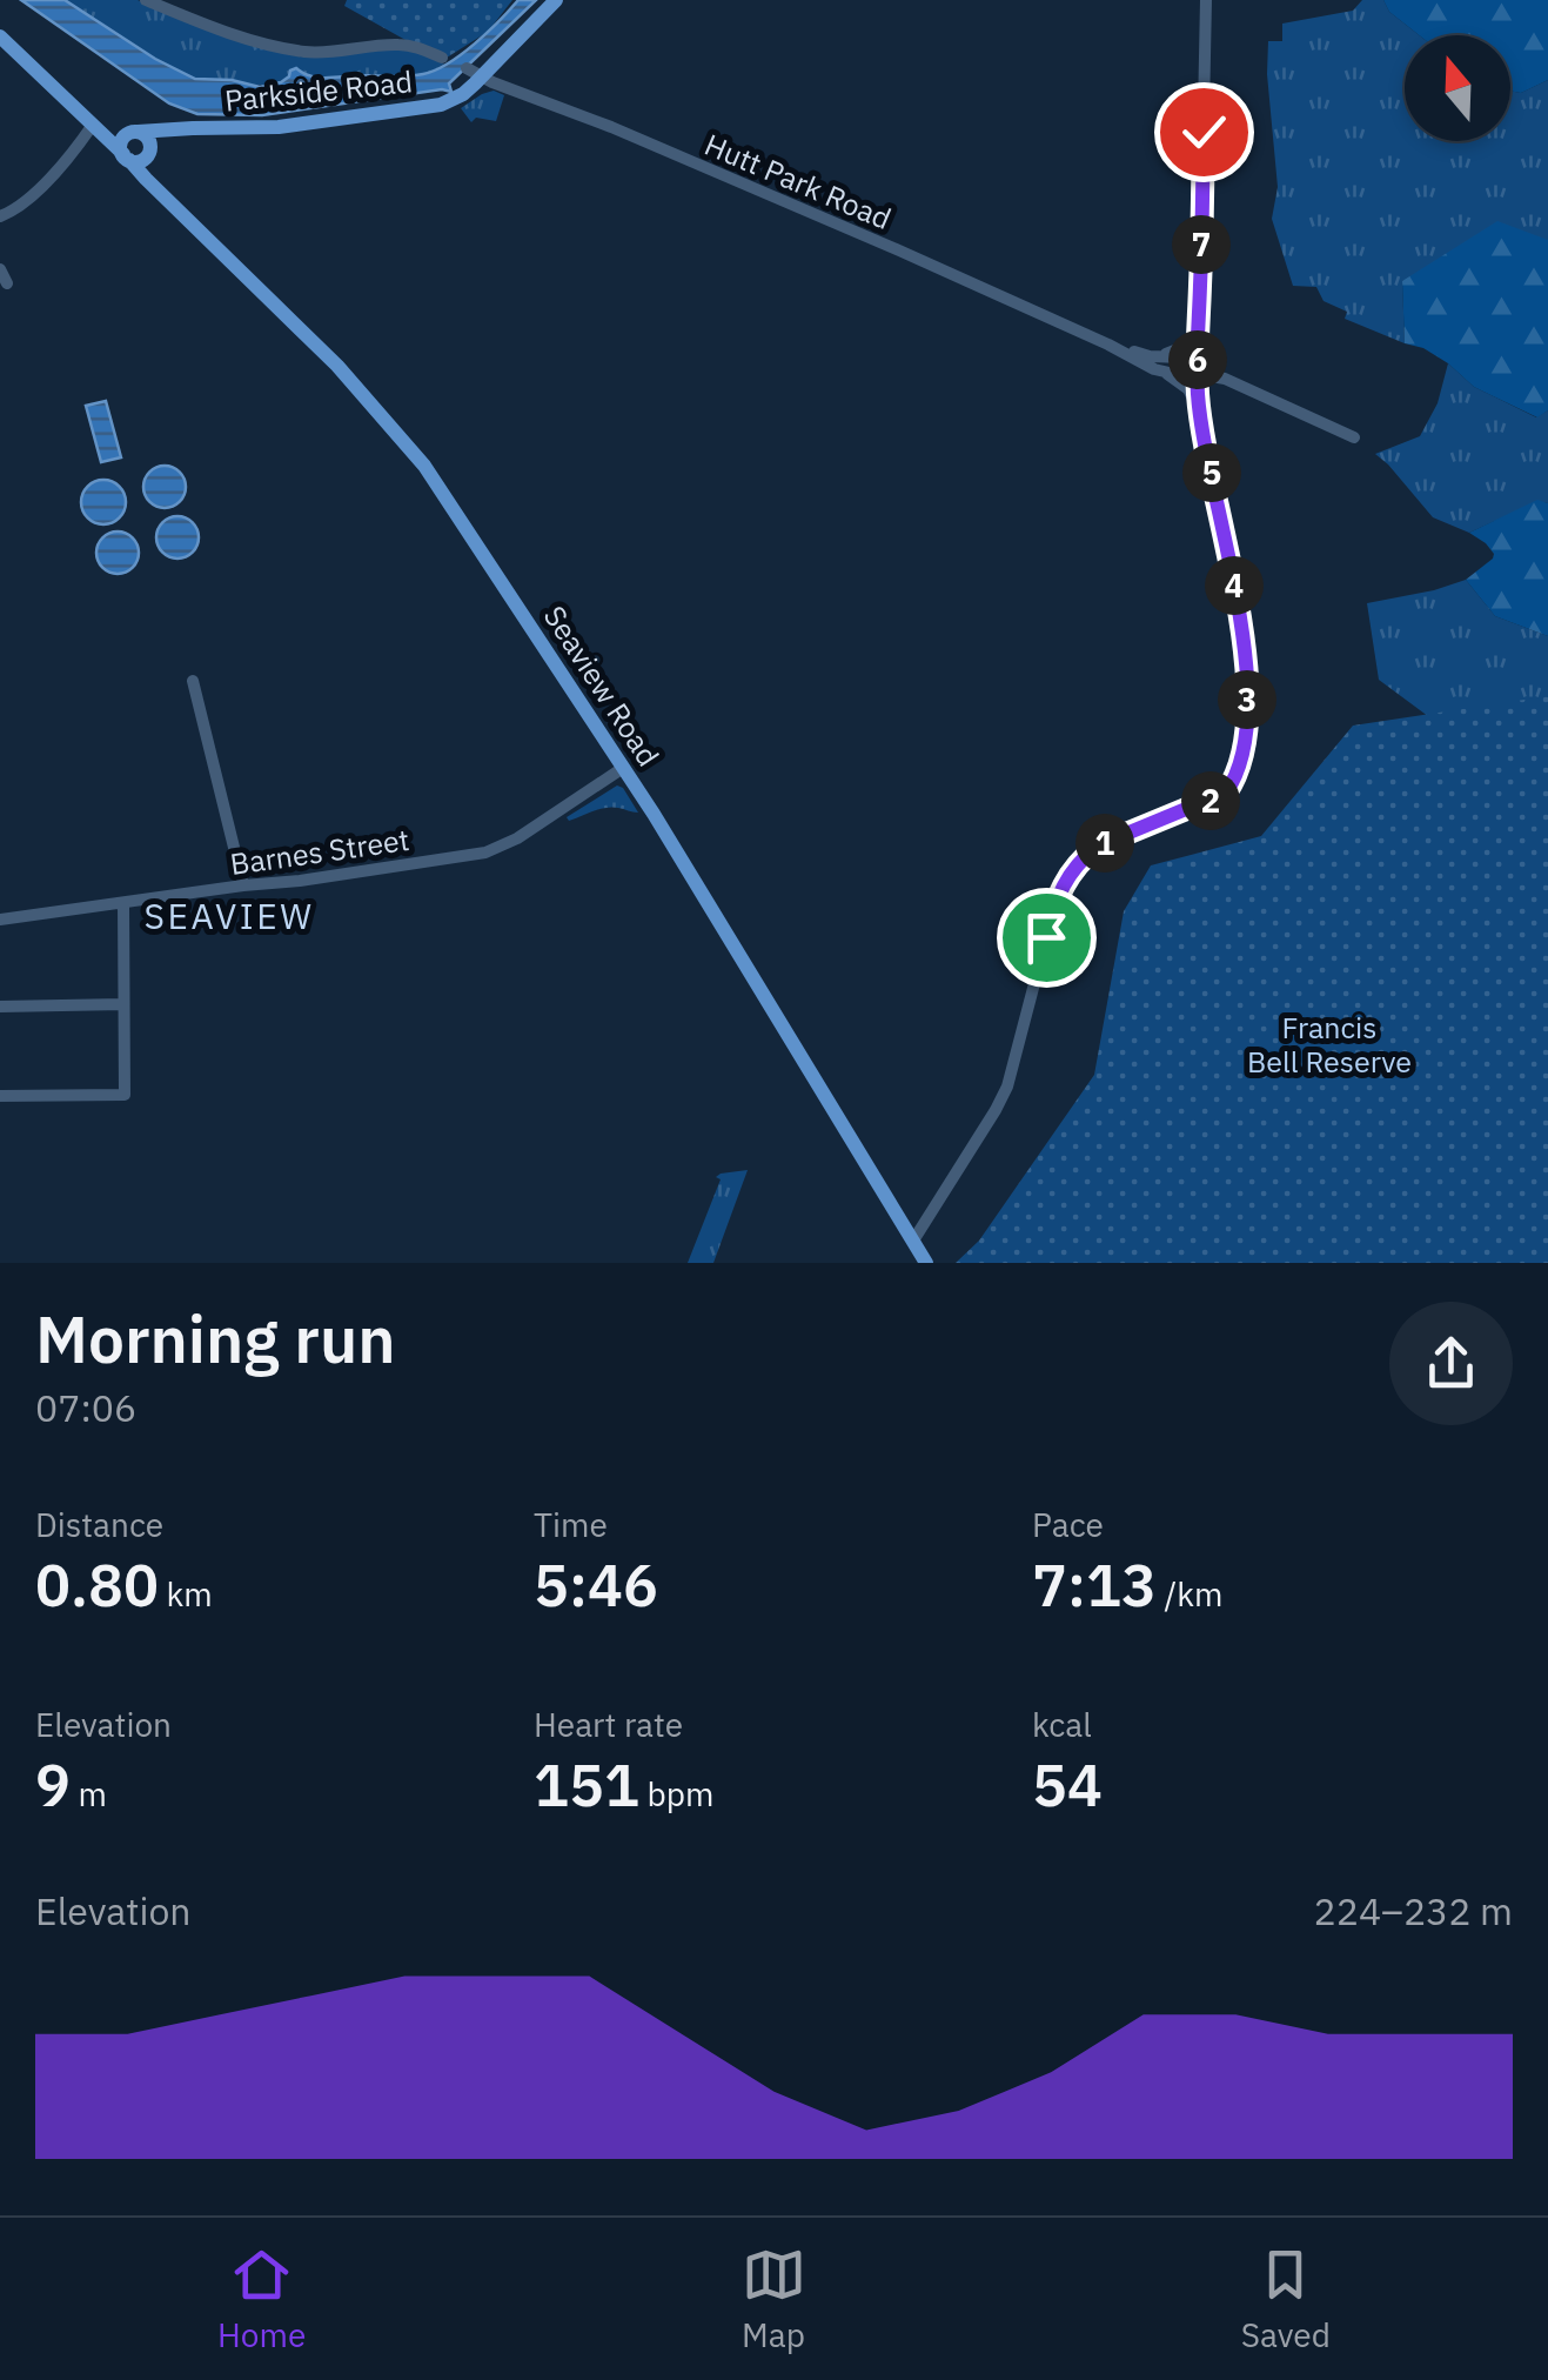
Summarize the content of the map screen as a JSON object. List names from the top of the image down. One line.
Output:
{"streets":{"main road":["Parkside Road","Seaview Road"],"street":["Hutt Park Road","Barnes Street"]},"crossings":[["Parkside Road","Hutt Park Road"],["Parkside Road","Seaview Road"],["Seaview Road","Barnes Street"]],"districts":["SEAVIEW"],"parks":["Francis Bell Reserve"],"north":"top","page":{"pins":["7","6","5","4","3","2","1"],"heading":["Morning run","07:06"],"stats":[["Distance","0.80 km"],["Time","5:46"],["Pace","7:13 /km"],["Elevation","9 m"],["Heart rate","151 bpm"],["kcal","54"]],"chart":["Elevation","224–232 m"],"tabs":["Home","Map","Saved"]}}
